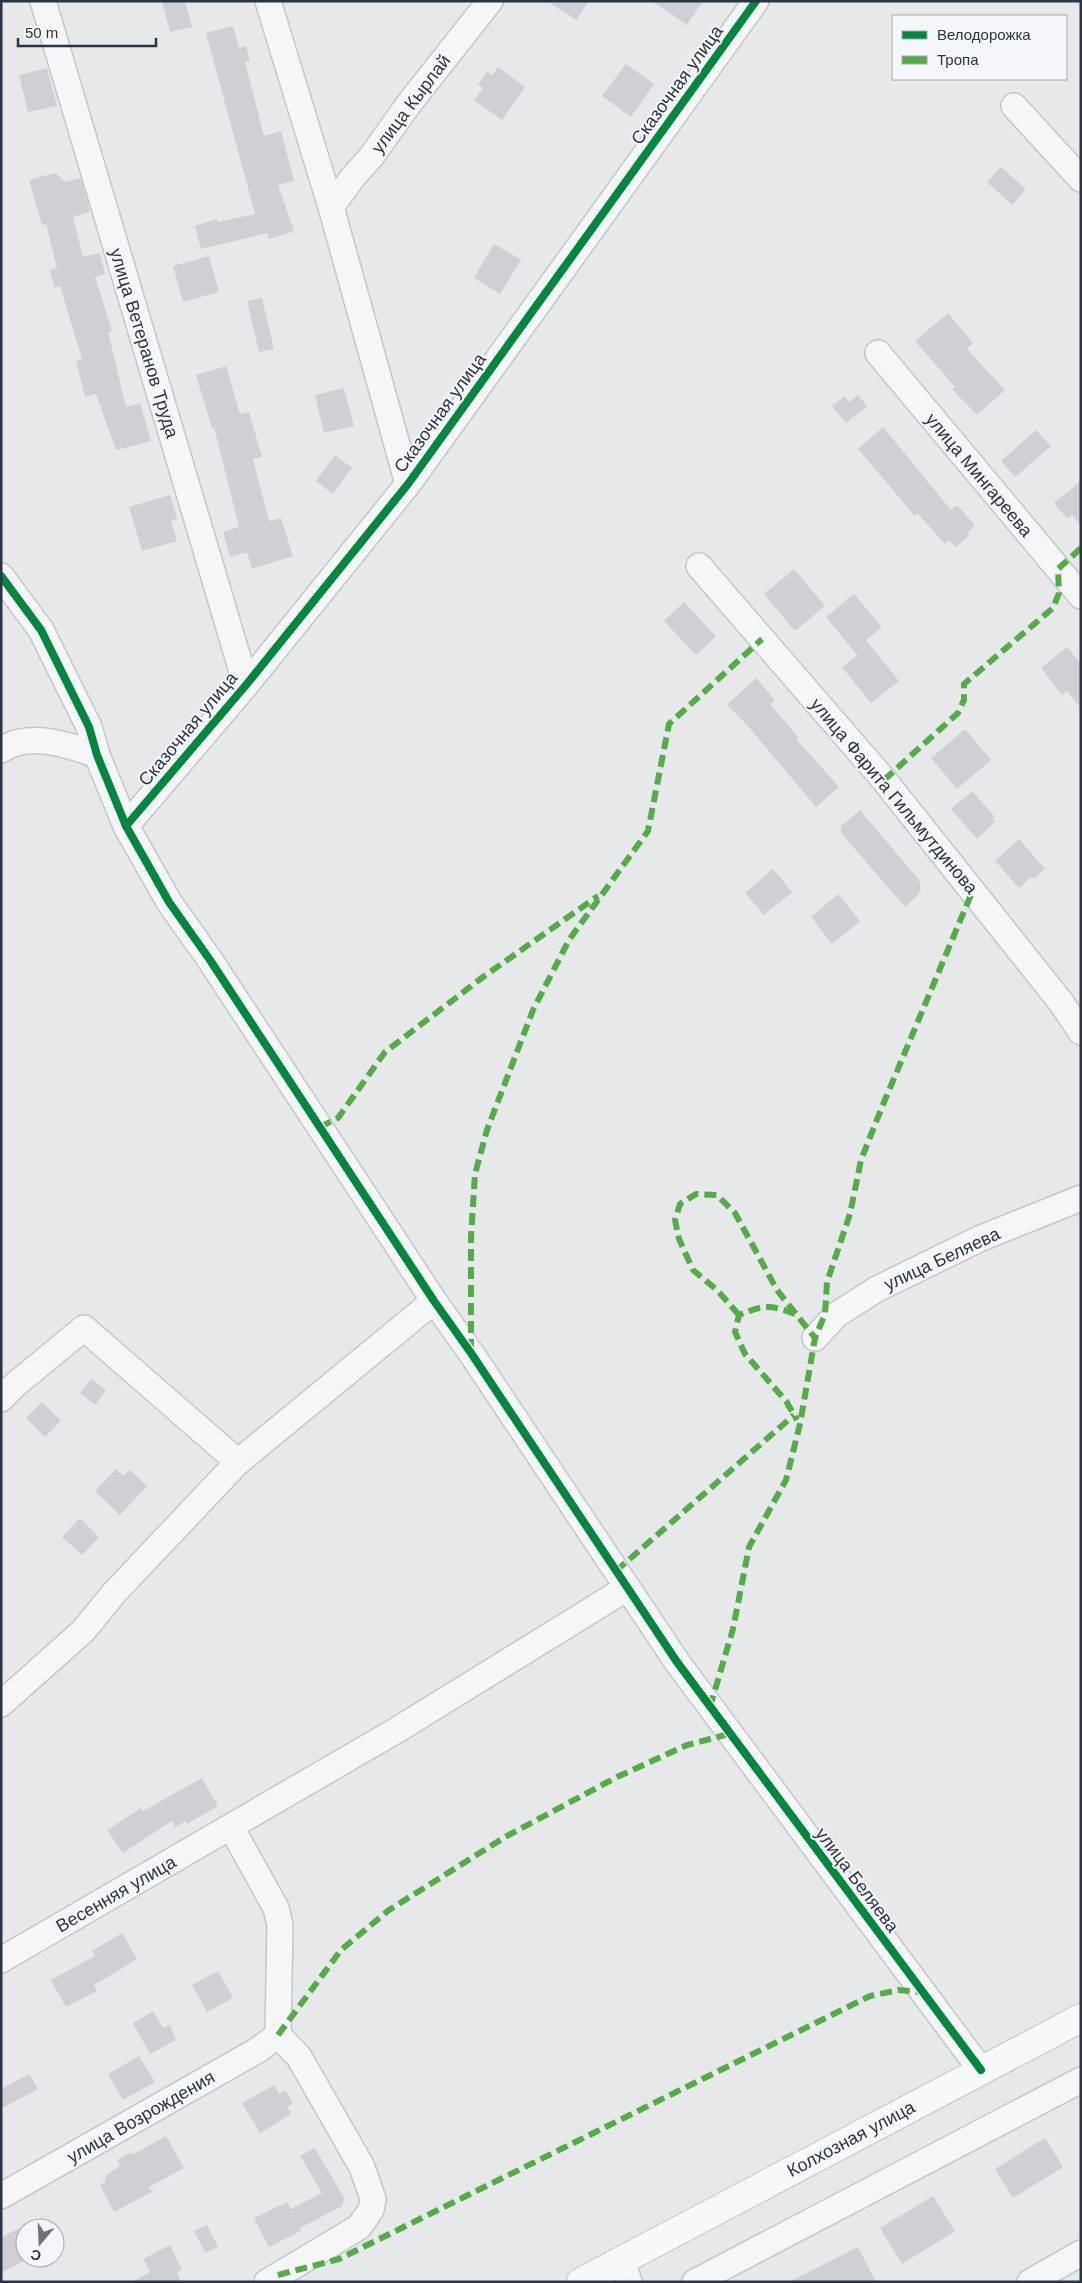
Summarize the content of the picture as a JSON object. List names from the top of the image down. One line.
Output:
{"streets":{"main road":["Колхозная улица"],"street":["Сказочная улица","улица Кырлай","улица Ветеранов Труда","улица Мингареева","улица Фарита Гильмутдинова","улица Беляева","Весенняя улица","улица Возрождения"]},"crossings":[["Сказочная улица","улица Ветеранов Труда"],["Сказочная улица","улица Беляева"],["улица Беляева","Весенняя улица"],["улица Беляева","Колхозная улица"]],"legend":["Велодорожка","Тропа"],"scale_bar":"50 m","north":"bottom"}
